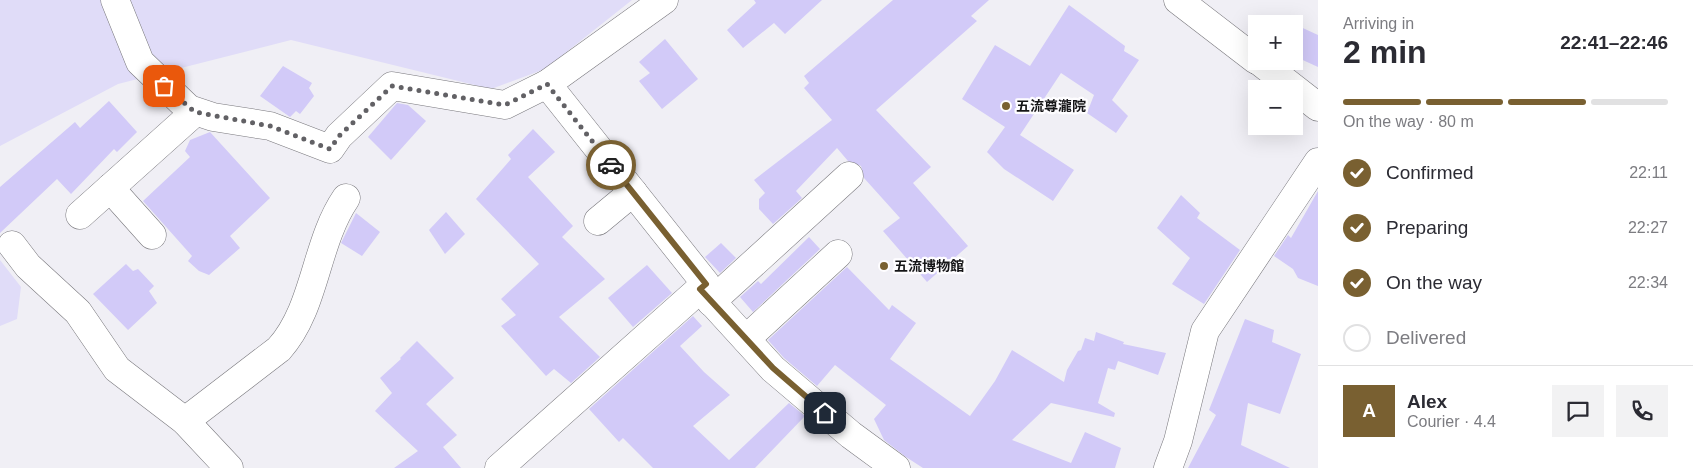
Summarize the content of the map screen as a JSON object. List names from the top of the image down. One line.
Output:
{"places":["五流尊瀧院","五流博物館"],"page":{"heading":["2 min","Arriving in","22:41–22:46"],"panel":["Alex","Courier · 4.4"],"map_buttons":["+","−"],"bar":"On the way · 80 m","list":[["Confirmed","22:11"],["Preparing","22:27"],["On the way","22:34"],"Delivered"],"round":"A"}}
